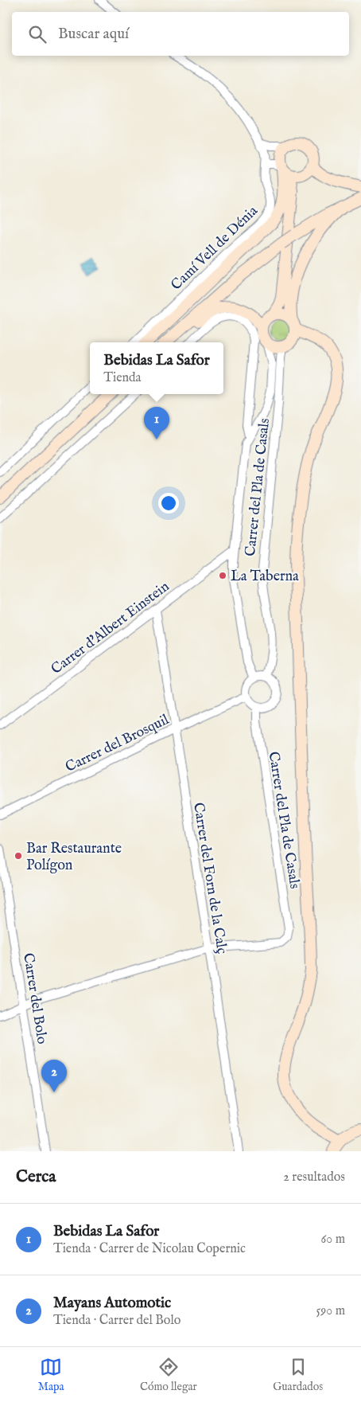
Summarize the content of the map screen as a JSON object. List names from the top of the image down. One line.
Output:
{"streets":{"street":["Camí Vell de Dénia","Carrer del Pla de Casals","Carrer d'Albert Einstein","Carrer del Brosquil","Carrer del Forn de la Calç","Carrer del Bolo"]},"crossings":[["Carrer del Pla de Casals","Carrer d'Albert Einstein"],["Carrer del Pla de Casals","Carrer del Brosquil"],["Carrer del Pla de Casals","Carrer del Forn de la Calç"],["Carrer d'Albert Einstein","Carrer del Forn de la Calç"],["Carrer del Brosquil","Carrer del Forn de la Calç"]],"places":["La Taberna","Bar Restaurante Polígon"],"page":{"search":"Buscar aquí","popup":["Bebidas La Safor","Tienda"],"pins":["1","2"],"heading":["Cerca","2 resultados"],"list":[{"mark":"1","name":"Bebidas La Safor","note":"Tienda · Carrer de Nicolau Copernic","value":"60 m"},{"mark":"2","name":"Mayans Automotic","note":"Tienda · Carrer del Bolo","value":"590 m"}],"nav":["Mapa","Cómo llegar","Guardados"]}}
